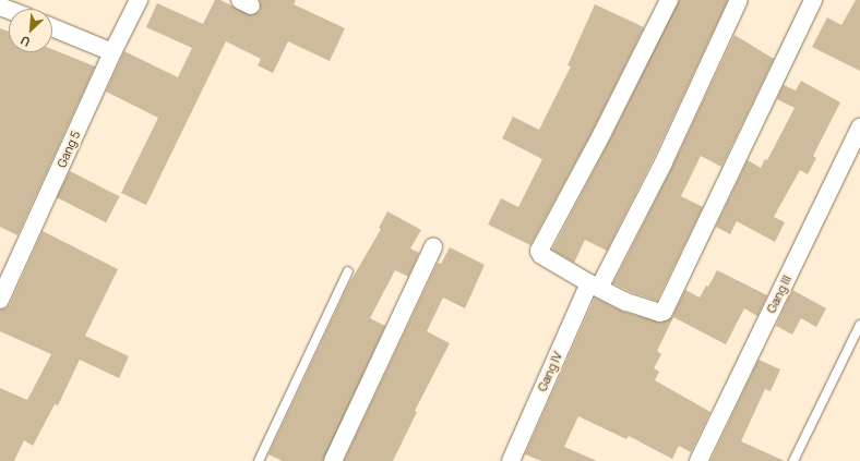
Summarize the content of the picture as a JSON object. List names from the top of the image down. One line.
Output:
{"streets":{"street":["Gang 5","Gang III","Gang IV"]},"north":"bottom left"}
